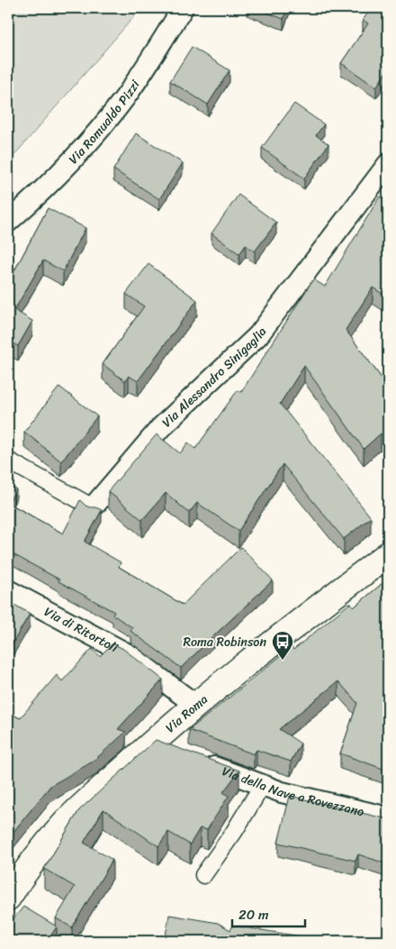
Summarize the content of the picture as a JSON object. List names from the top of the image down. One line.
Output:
{"streets":{"street":["Via Romualdo Pizzi","Via Alessandro Sinigaglia","Via di Ritortoli","Via Roma","Via della Nave a Rovezzano"]},"crossings":[["Via di Ritortoli","Via Roma"]],"places":{"bus stop":["Roma Robinson"]},"scale_bar":"20 m"}
